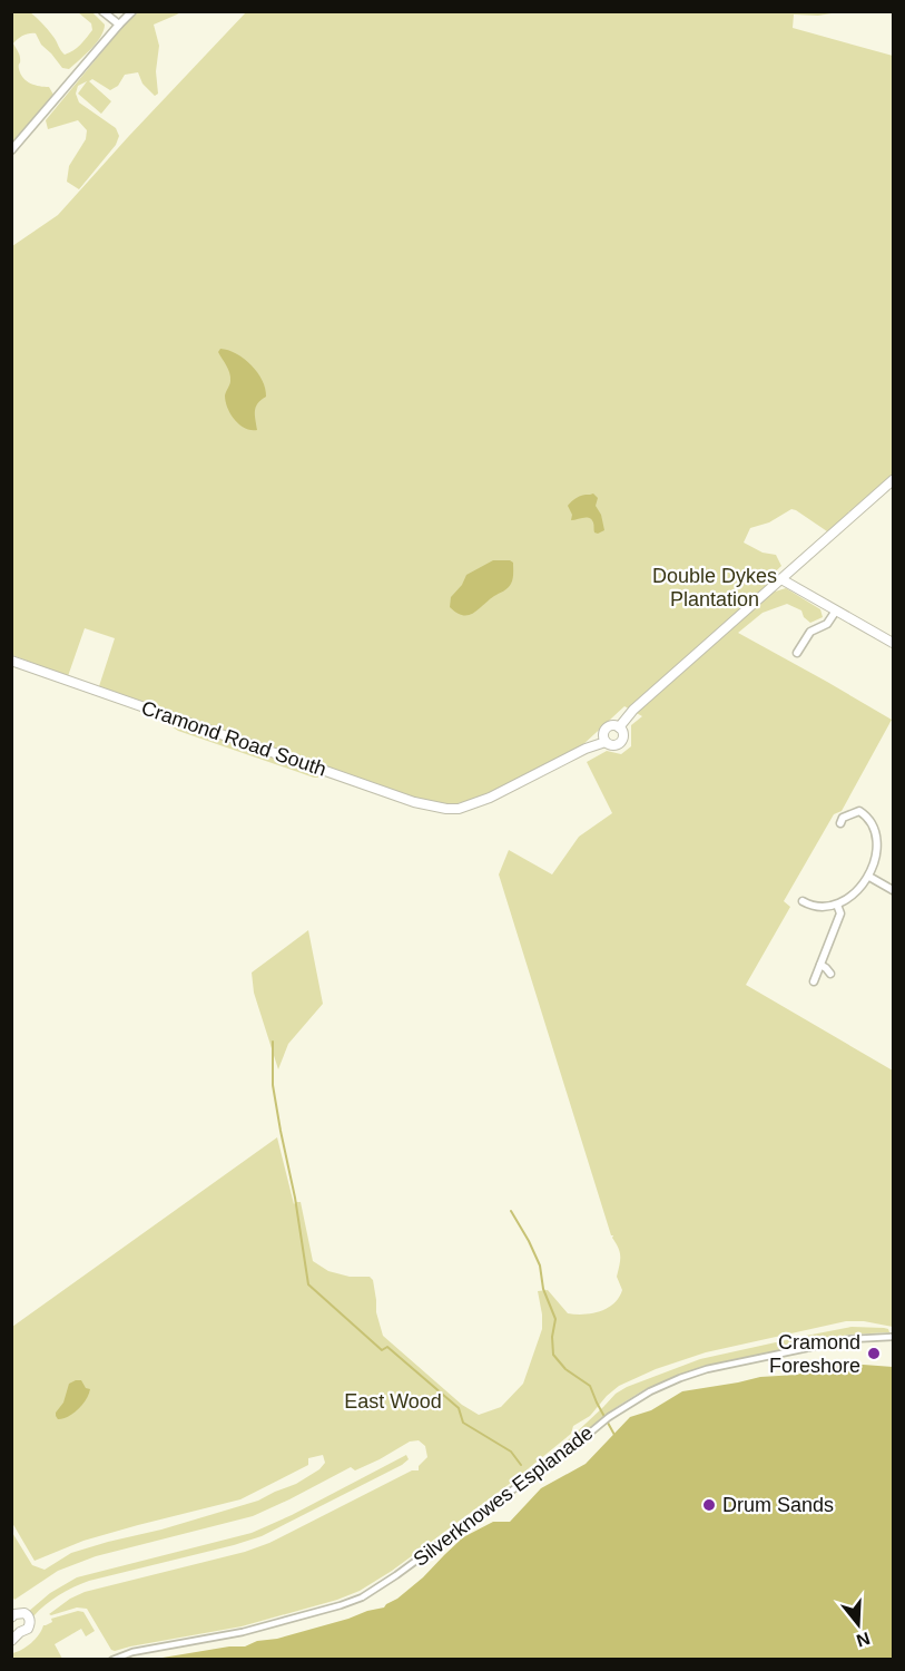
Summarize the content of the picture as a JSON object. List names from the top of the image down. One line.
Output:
{"streets":{"street":["Cramond Road South","Silverknowes Esplanade"]},"parks":["Double Dykes Plantation","East Wood"],"places":["Cramond Foreshore","Drum Sands"],"north":"bottom"}
